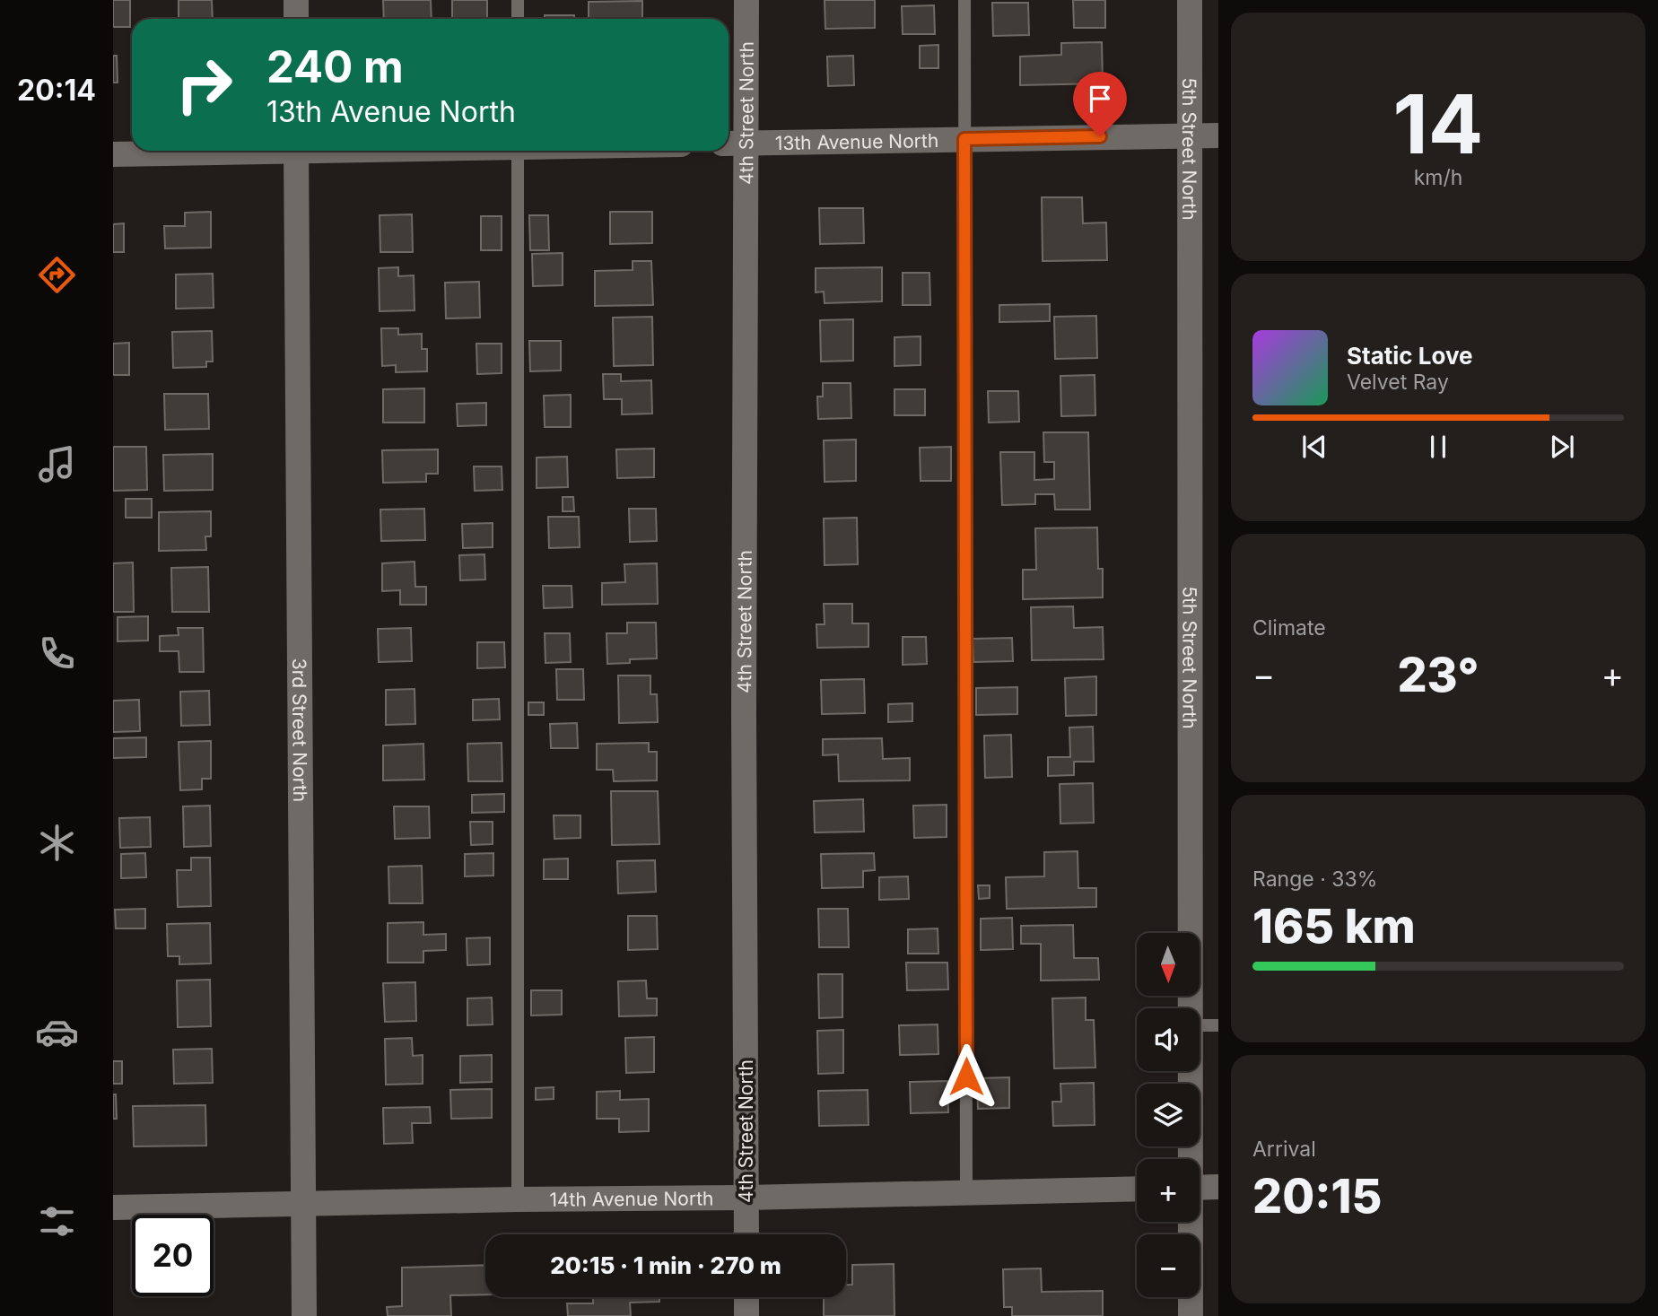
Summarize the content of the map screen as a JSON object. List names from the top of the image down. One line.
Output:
{"streets":{"street":["4th Street North","13th Avenue North","5th Street North","3rd Street North","14th Avenue North"]},"crossings":[["4th Street North","13th Avenue North"],["4th Street North","14th Avenue North"],["13th Avenue North","5th Street North"],["3rd Street North","14th Avenue North"]],"north":"bottom","page":{"tabs":"20:14","tile":[["14","km/h"],"Climate",["Range · 33%","165 km"],["Arrival","20:15"]],"turn":["240 m","13th Avenue North"],"song":["Static Love","Velvet Ray"],"heat":["−","23°","+"],"map_buttons":["+","−"],"limit":"20","trip":"20:15 · 1 min · 270 m"}}
